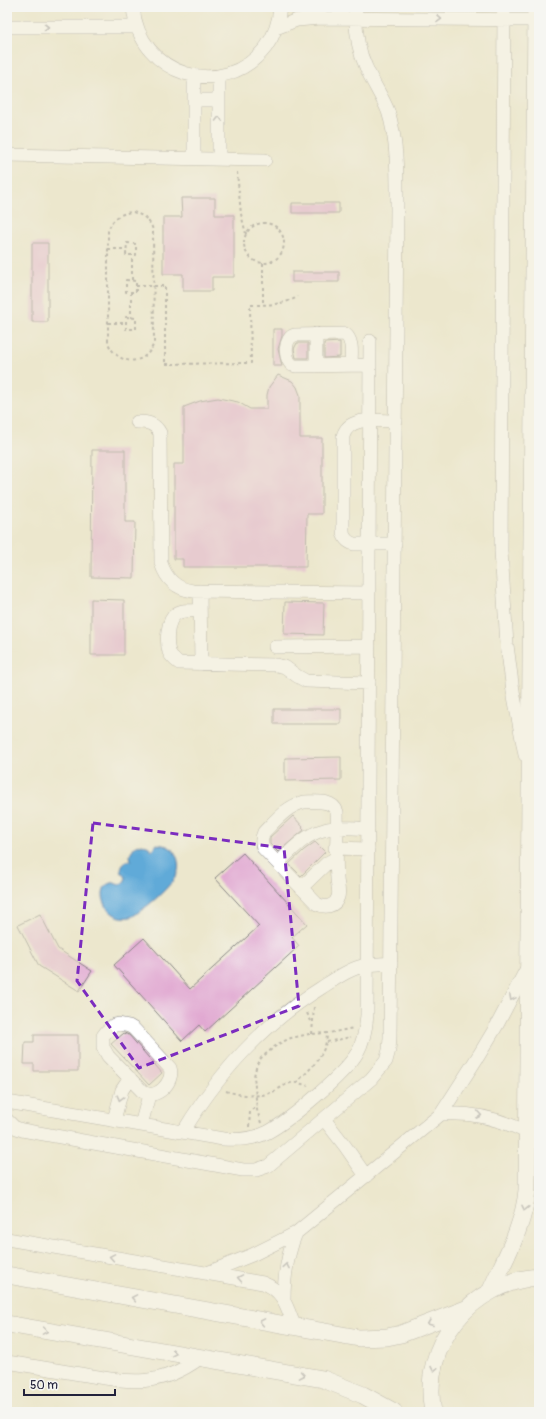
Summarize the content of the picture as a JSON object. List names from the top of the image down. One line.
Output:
{"scale_bar":"50 m"}
